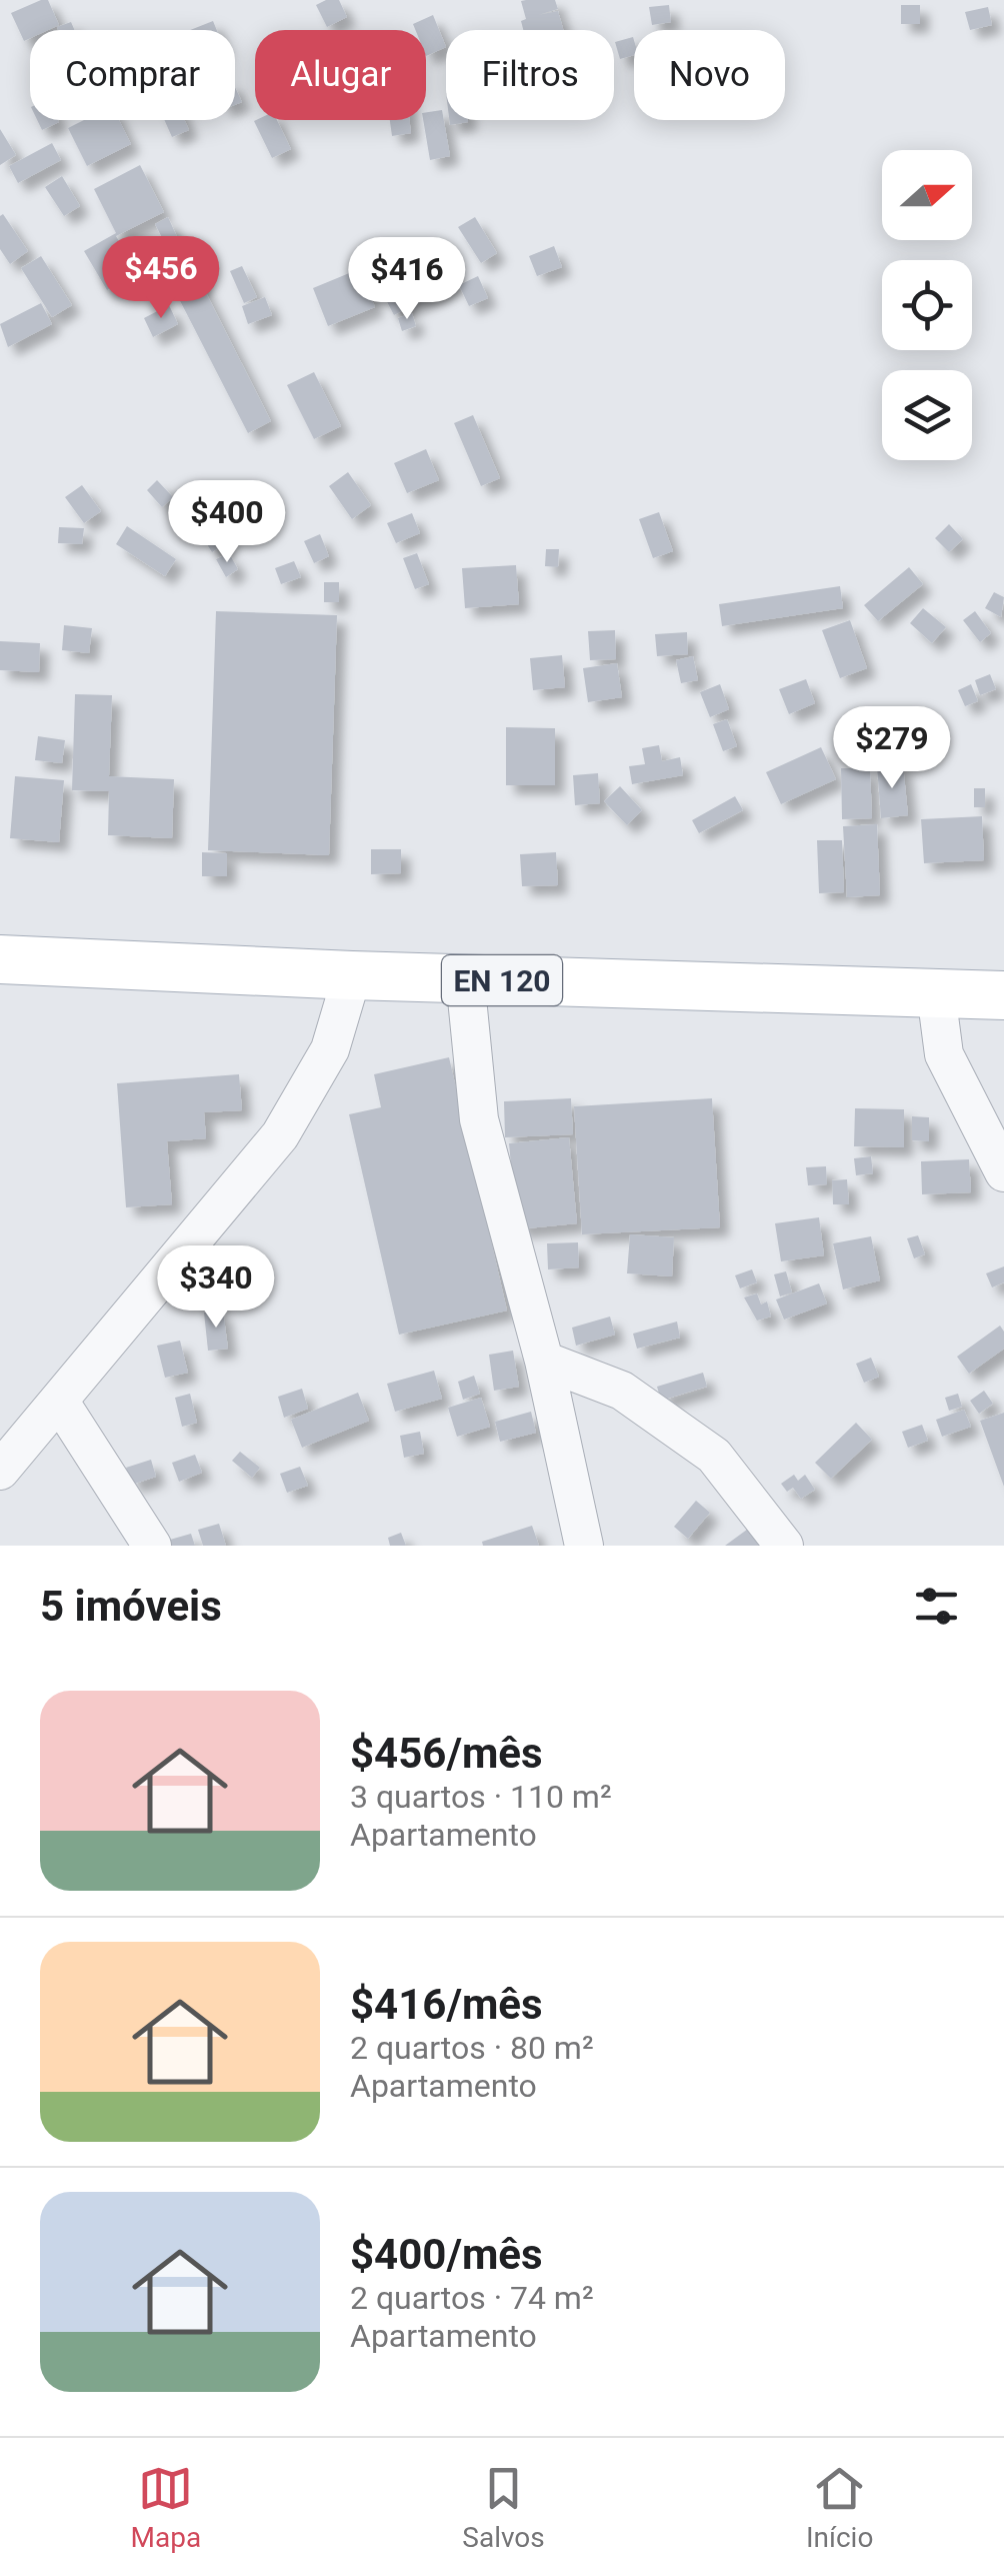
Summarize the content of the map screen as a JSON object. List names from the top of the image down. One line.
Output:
{"streets":{"main road":["EN 120"]},"north":"right","page":{"chip":["Comprar","Alugar","Filtros","Novo"],"price":["$456","$416","$400","$279","$340"],"heading":"5 imóveis","list":[{"name":"$456/mês","note":"3 quartos · 110 m² · Apartamento"},{"name":"$416/mês","note":"2 quartos · 80 m² · Apartamento"},{"name":"$400/mês","note":"2 quartos · 74 m² · Apartamento"}],"tabs":["Mapa","Salvos","Início"]}}
